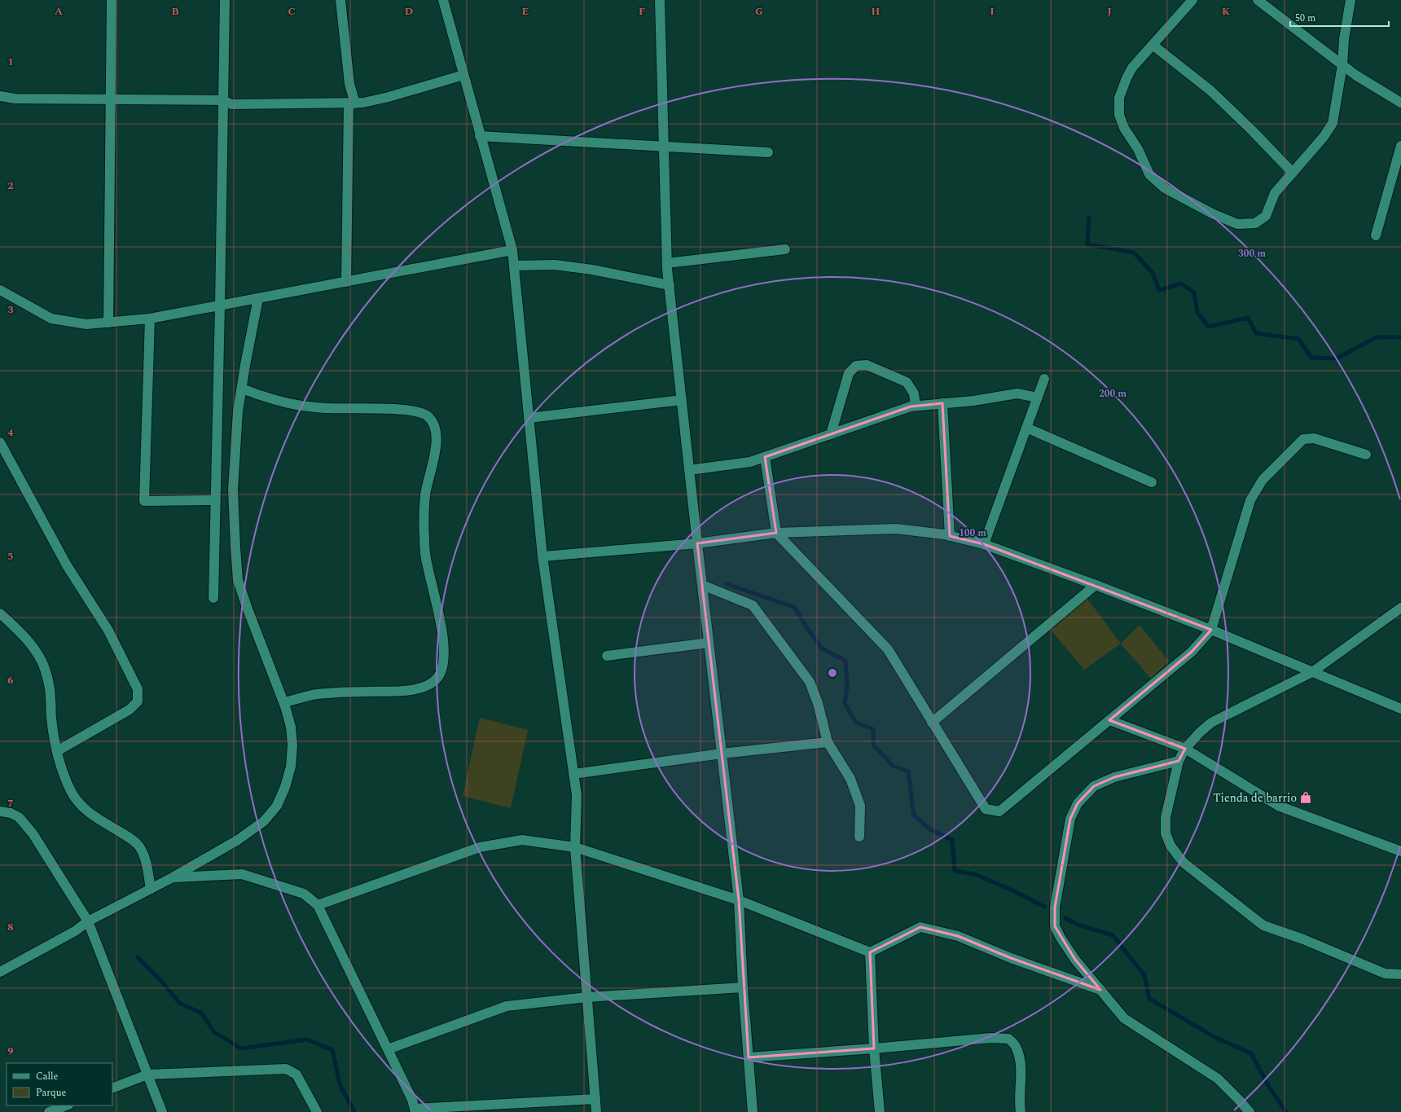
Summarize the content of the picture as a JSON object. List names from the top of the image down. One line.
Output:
{"places":{"shop":["Tienda de barrio"]},"legend":["Calle","Parque"],"scale_bar":"50 m","grid":{"columns":["A","B","C","D","E","F","G","H","I","J","K"],"rows":["1","2","3","4","5","6","7","8","9"]},"rings":["300 m","200 m","100 m"]}
